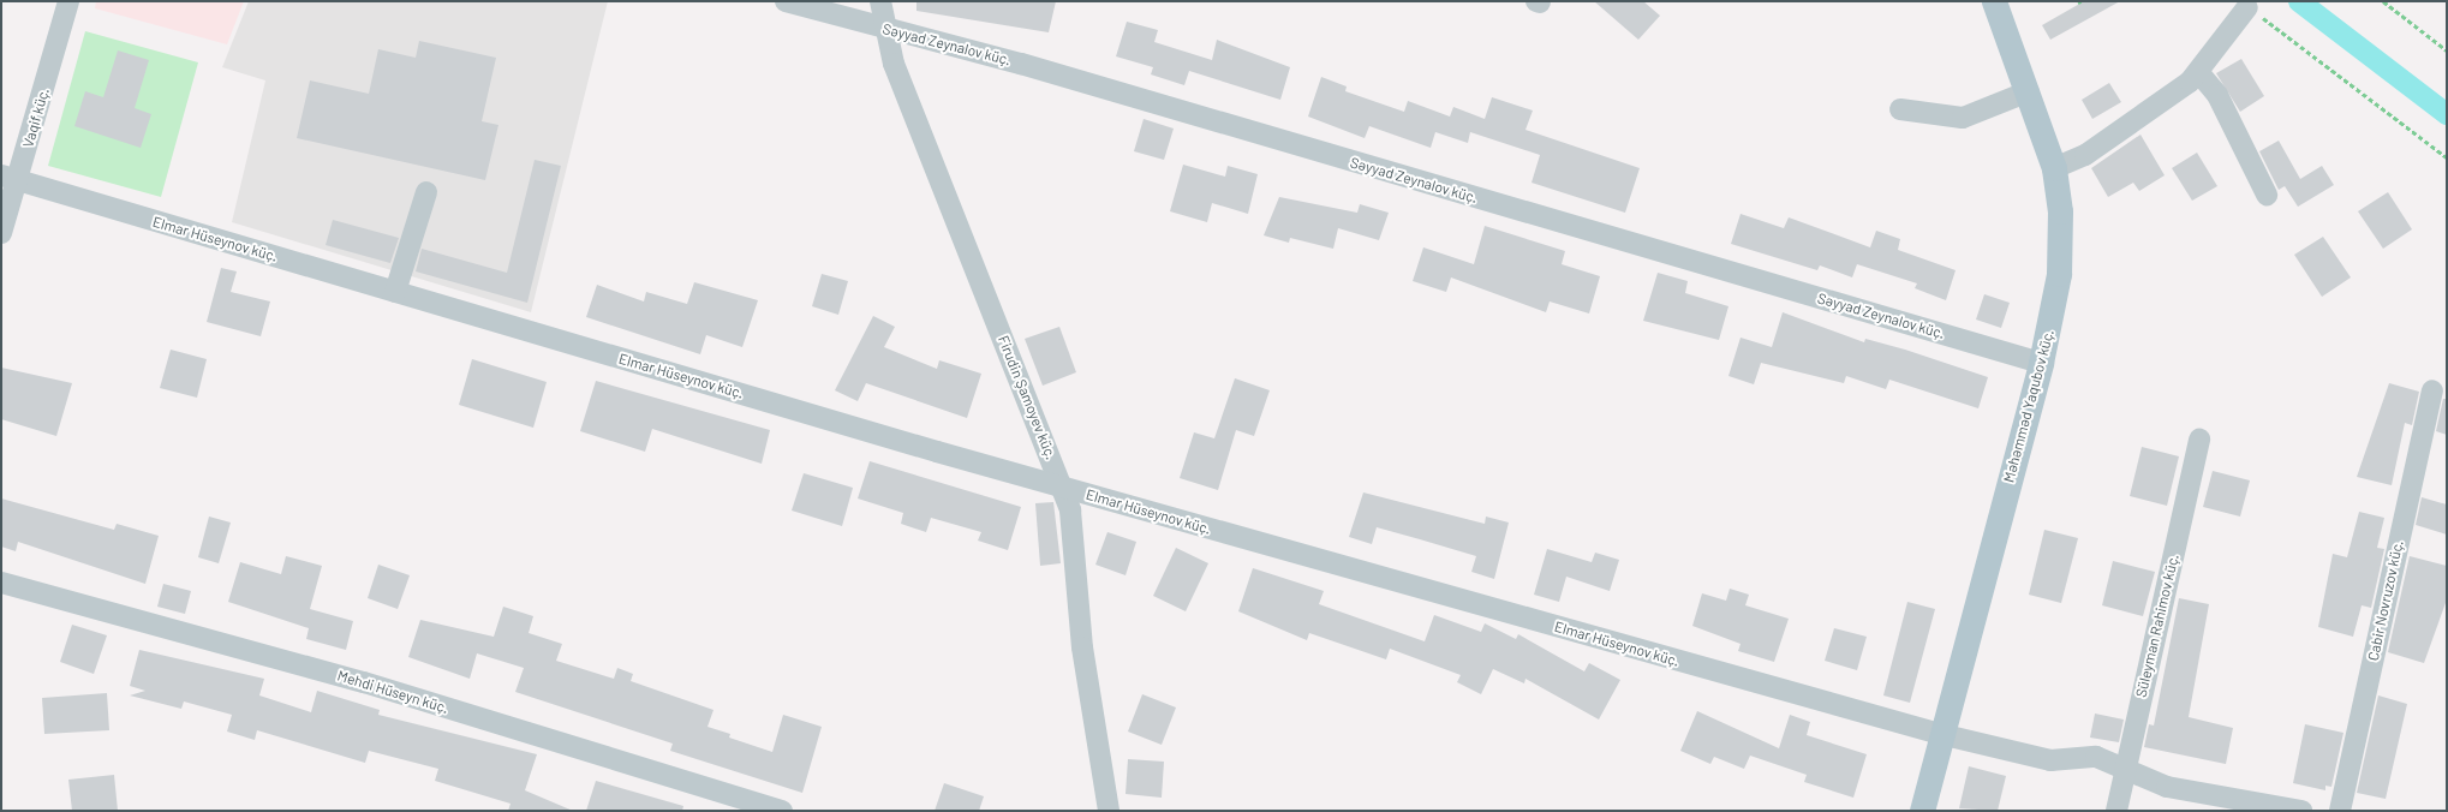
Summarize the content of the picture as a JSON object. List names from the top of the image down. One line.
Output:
{"streets":{"main road":["Məhəmməd Yaqubov küç."],"street":["Səyyad Zeynalov küç.","Vaqif küç.","Elmar Hüseynov küç.","Firudin Şamoyev küç.","Cabir Novruzov küç.","Süleyman Rahimov küç.","Mehdi Hüseyn küç."]},"crossings":[["Səyyad Zeynalov küç.","Firudin Şamoyev küç."],["Səyyad Zeynalov küç.","Məhəmməd Yaqubov küç."],["Vaqif küç.","Elmar Hüseynov küç."],["Elmar Hüseynov küç.","Firudin Şamoyev küç."],["Elmar Hüseynov küç.","Məhəmməd Yaqubov küç."],["Elmar Hüseynov küç.","Süleyman Rahimov küç."]]}
